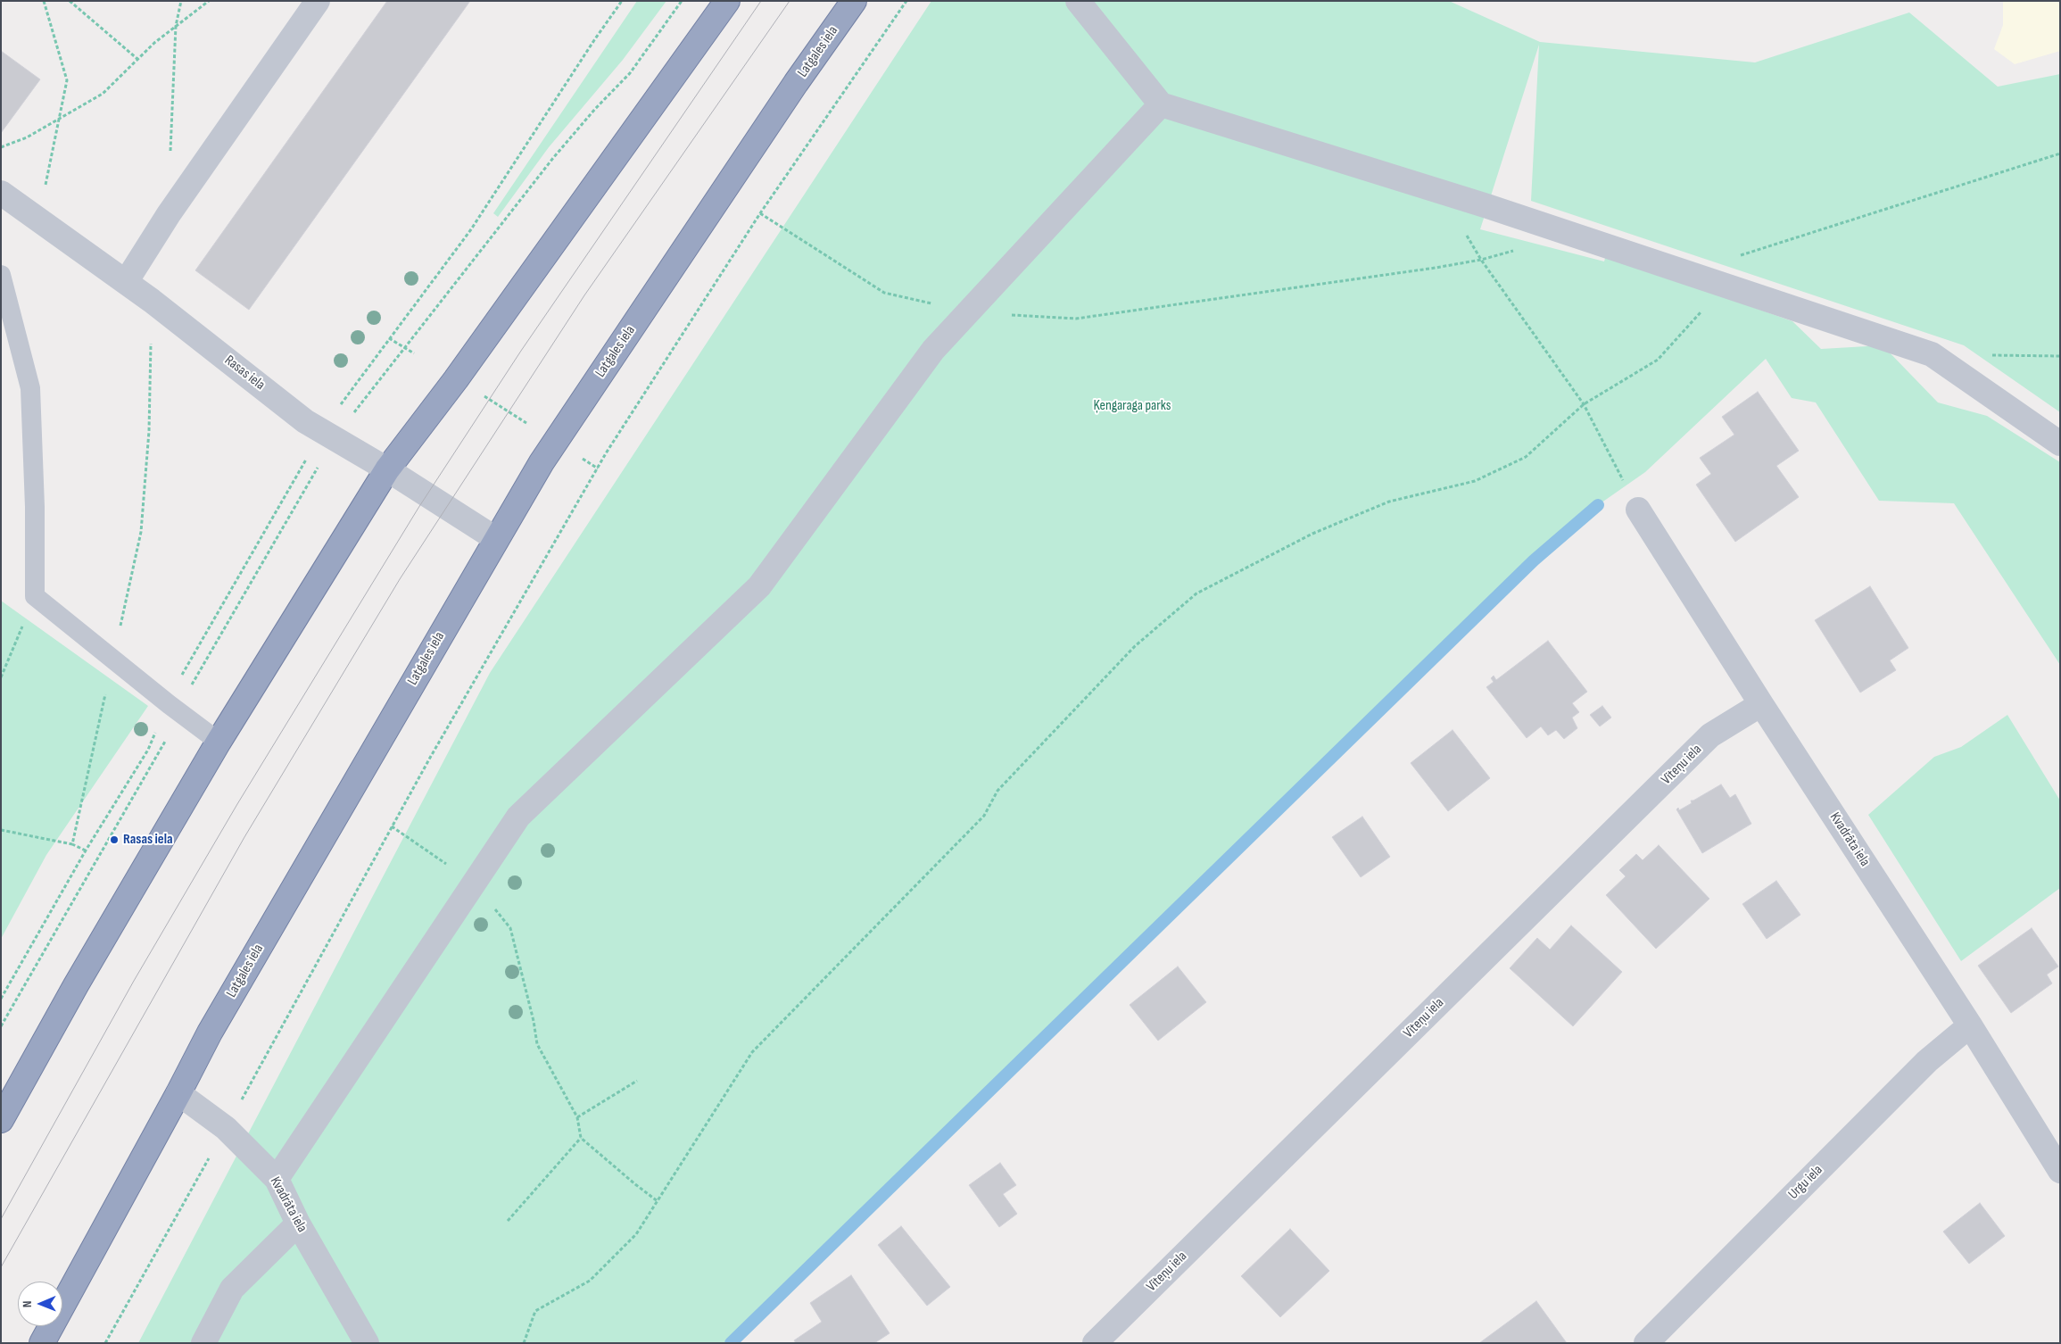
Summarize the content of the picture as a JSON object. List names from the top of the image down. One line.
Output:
{"streets":{"highway":["Latgales iela"],"street":["Rasas iela","Vīteņu iela","Kvadrāta iela","Urgu iela"]},"crossings":[["Latgales iela","Rasas iela"],["Latgales iela","Kvadrāta iela"],["Vīteņu iela","Kvadrāta iela"],["Kvadrāta iela","Urgu iela"]],"parks":["Ķengaraga parks"],"places":["Rasas iela"],"north":"left"}
